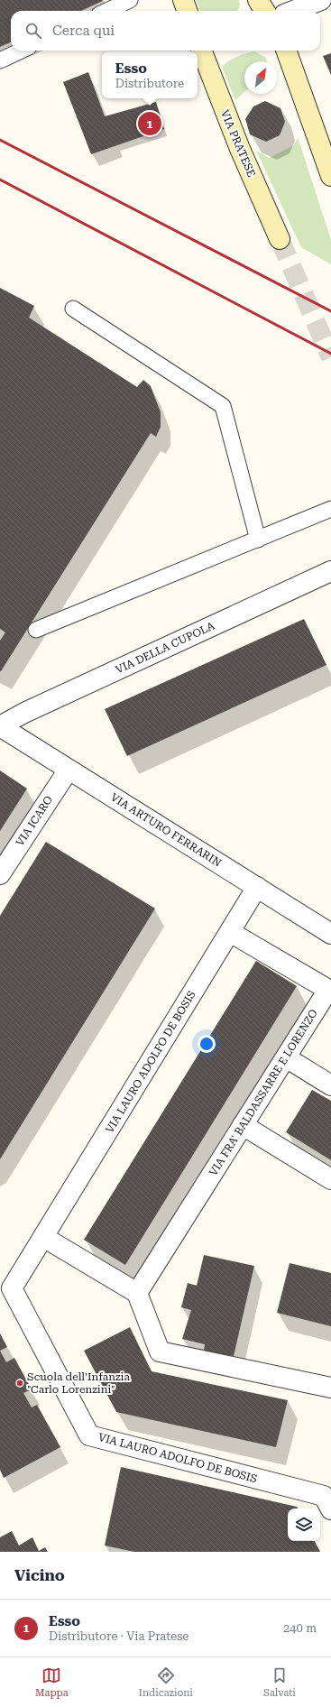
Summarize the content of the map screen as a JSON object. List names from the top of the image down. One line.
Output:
{"streets":{"main road":["VIA PRATESE"],"street":["VIA DELLA CUPOLA","VIA ICARO","VIA ARTURO FERRARIN","VIA LAURO ADOLFO DE BOSIS","VIA FRA' BALDASSARRE E LORENZO"]},"crossings":[["VIA DELLA CUPOLA","VIA ARTURO FERRARIN"],["VIA ICARO","VIA ARTURO FERRARIN"],["VIA ARTURO FERRARIN","VIA LAURO ADOLFO DE BOSIS"],["VIA LAURO ADOLFO DE BOSIS","VIA FRA' BALDASSARRE E LORENZO"]],"places":["Scuola dell'Infanzia \"Carlo Lorenzini\""],"north":"top right","page":{"search":"Cerca qui","popup":["Esso","Distributore"],"pins":"1","heading":"Vicino","list":[{"mark":"1","name":"Esso","note":"Distributore · Via Pratese","value":"240 m"}],"nav":["Mappa","Indicazioni","Salvati"]}}
